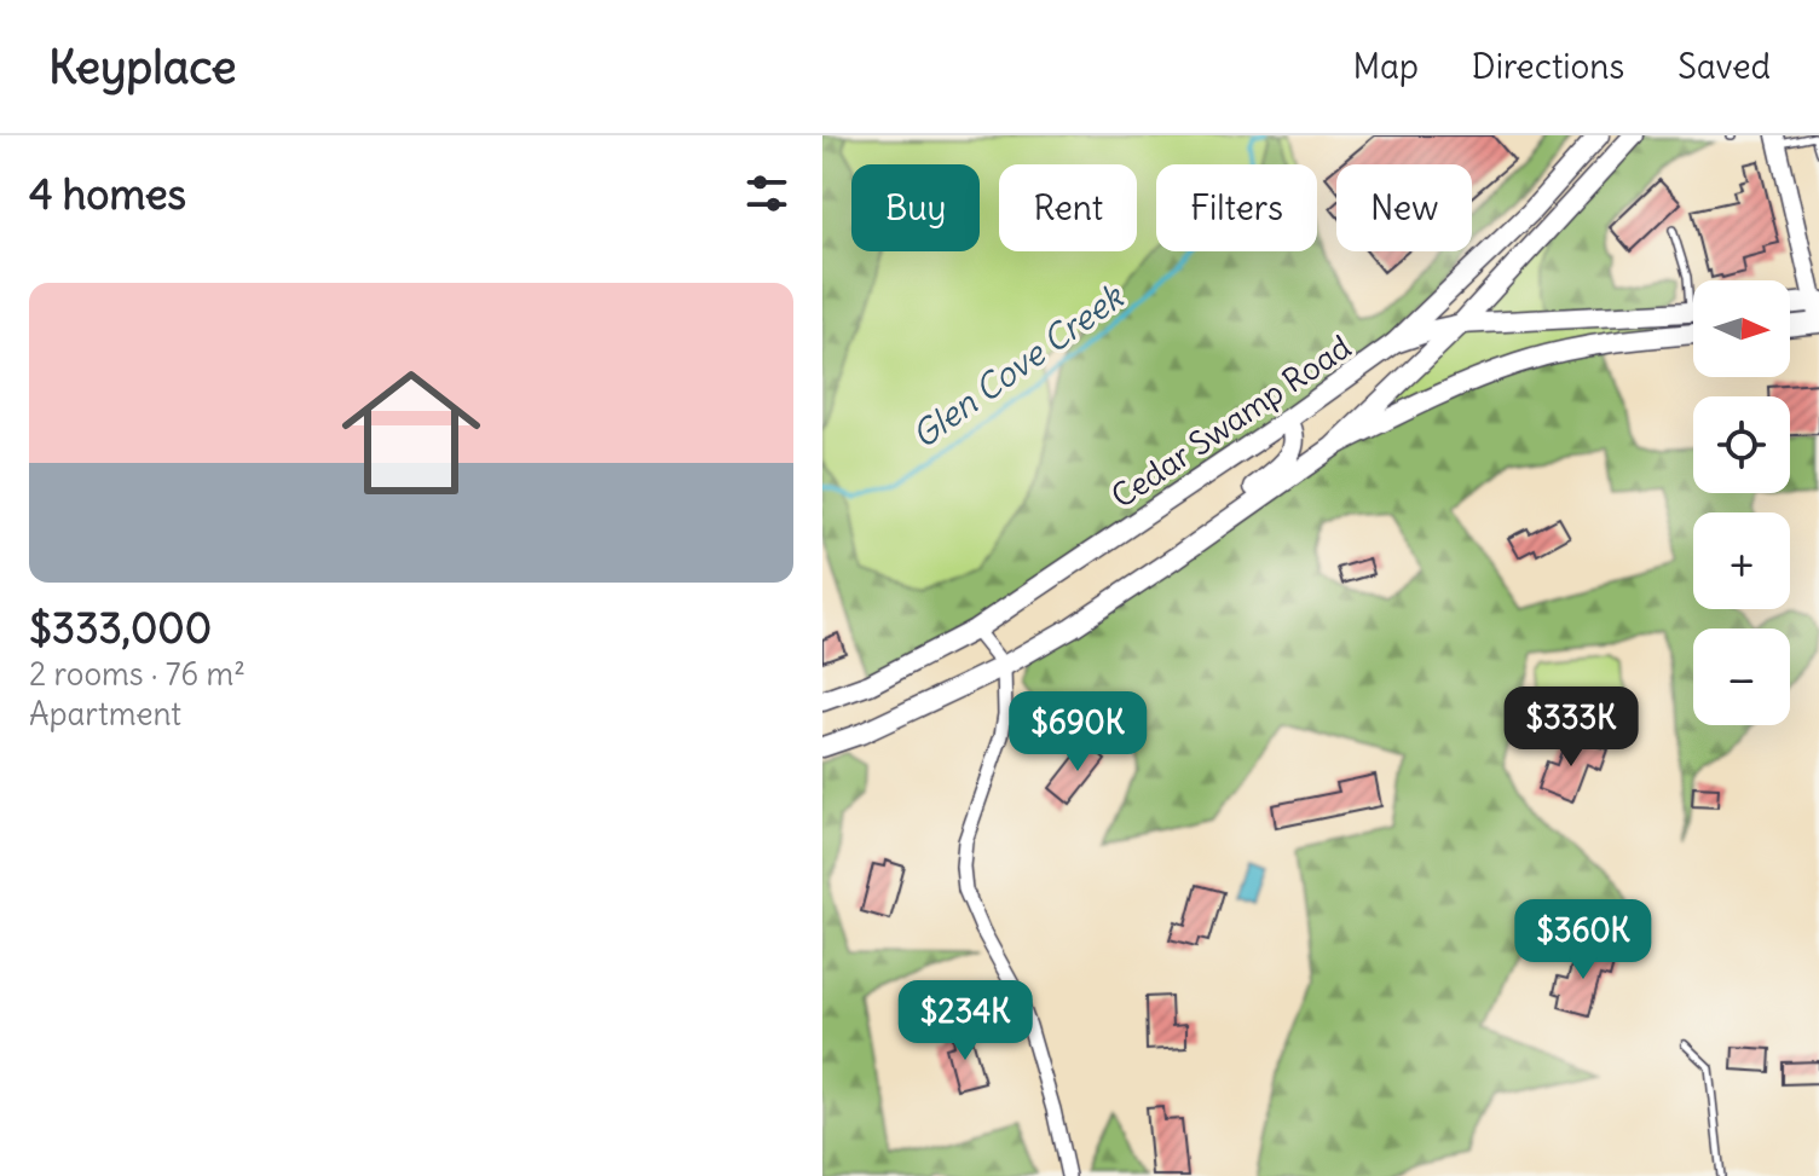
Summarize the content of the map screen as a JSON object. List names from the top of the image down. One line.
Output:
{"streets":{"main road":["Cedar Swamp Road"]},"water":["Glen Cove Creek"],"north":"right","page":{"header":"Keyplace","nav":["Map","Directions","Saved"],"heading":"4 homes","chip":["Buy","Rent","Filters","New"],"list":[{"name":"$333,000","note":"2 rooms · 76 m² · Apartment"}],"map_buttons":["+","−"],"price":["$333K","$690K","$360K","$234K"]}}
